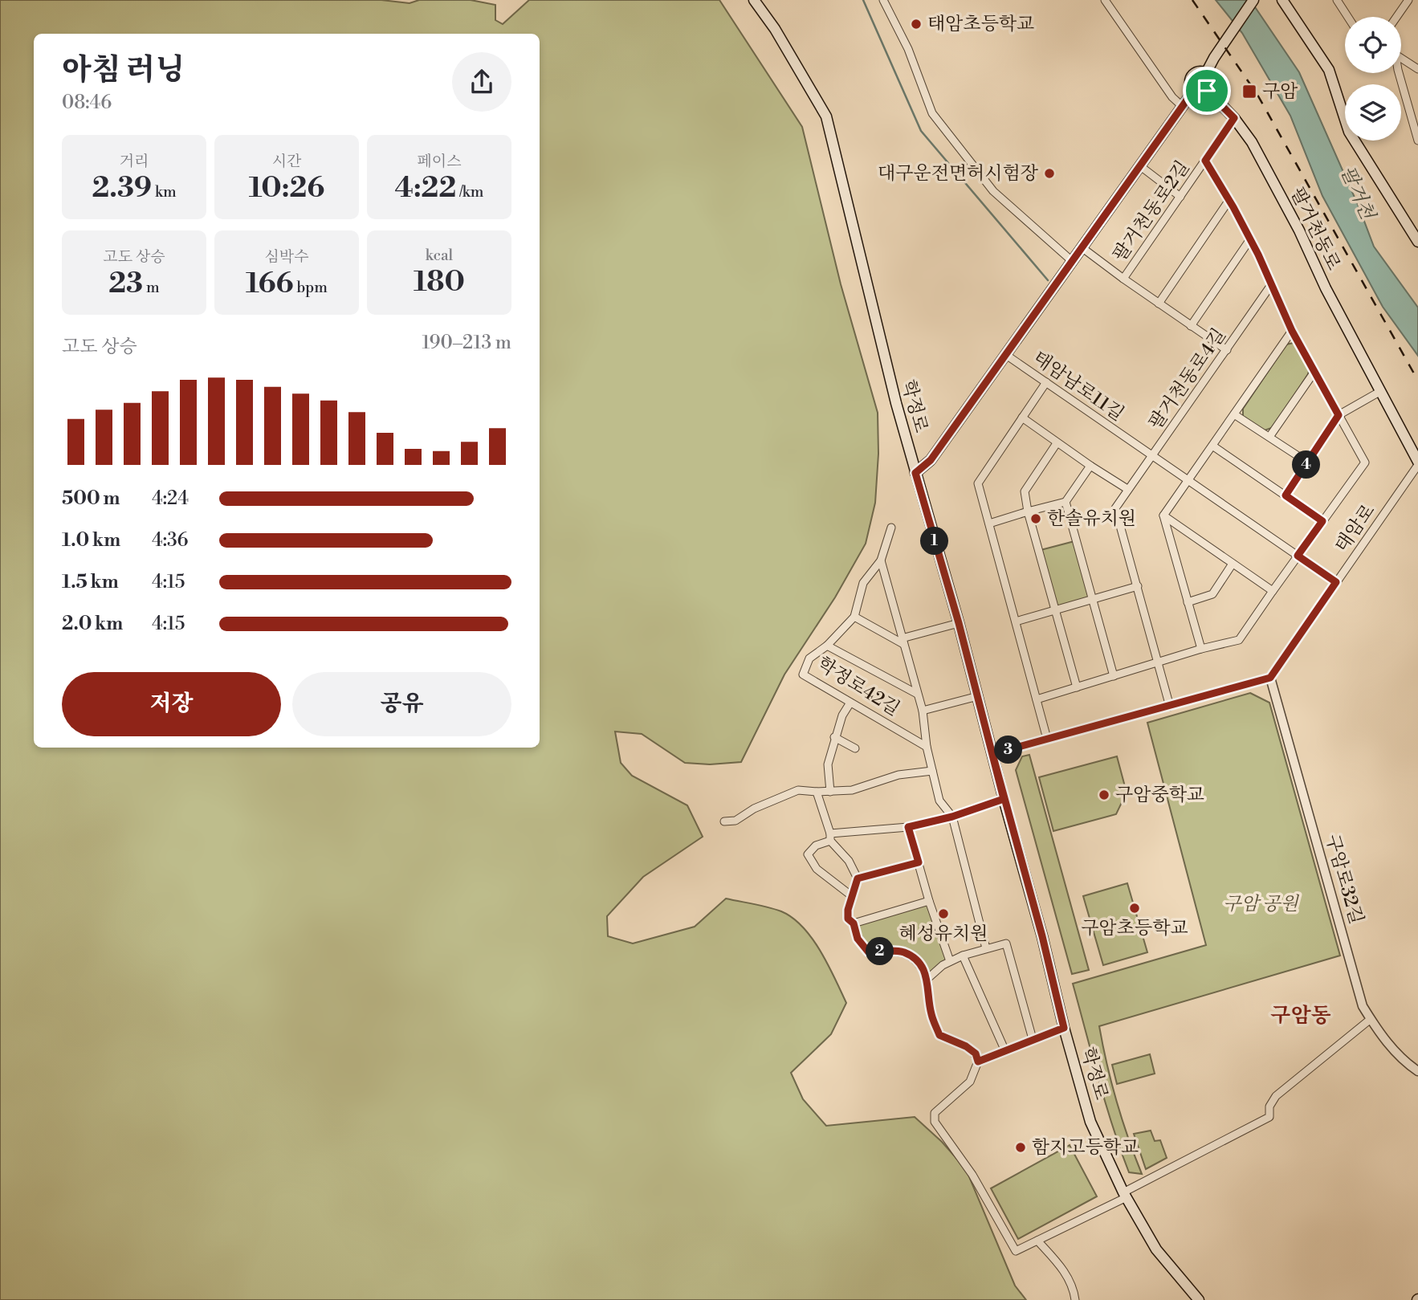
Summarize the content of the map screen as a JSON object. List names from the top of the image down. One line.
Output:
{"streets":{"main road":["팔거천동로","학정로"],"street":["팔거천동로2길","팔거천동로4길","태암남로11길","태암로","학정로42길","구암로32길"]},"crossings":[["팔거천동로2길","팔거천동로"],["팔거천동로","태암로"],["팔거천동로4길","태암남로11길"],["태암남로11길","태암로"],["태암로","구암로32길"]],"districts":["구암동"],"water":["팔거천"],"parks":["구암 공원"],"places":{"other":["태암초등학교","대구운전면허시험장","한솔유치원","구암중학교","구암초등학교","혜성유치원","함지고등학교"],"transit":["구암"]},"page":{"heading":["아침 러닝","08:46"],"stats":[["거리","2.39 km"],["시간","10:26"],["페이스","4:22 /km"],["고도 상승","23 m"],["심박수","166 bpm"],["kcal","180"]],"chart":["고도 상승","190–213 m"],"pins":["4","1","3","2"],"list":[{"name":"500 m","note":"4:24"},{"name":"1.0 km","note":"4:36"},{"name":"1.5 km","note":"4:15"},{"name":"2.0 km","note":"4:15"}],"buttons":["저장","공유"]}}
